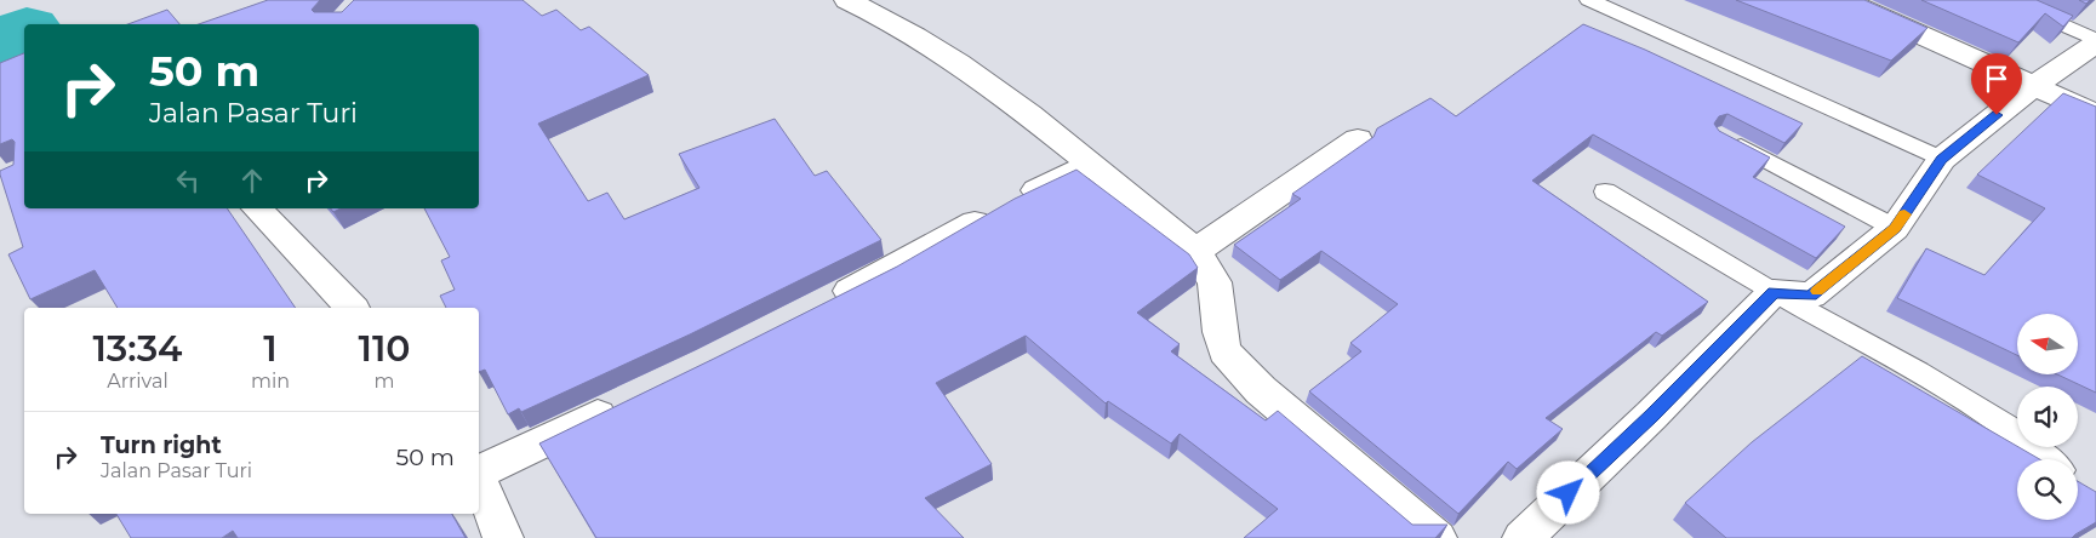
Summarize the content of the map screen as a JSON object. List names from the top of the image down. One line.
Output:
{"north":"left","page":{"turn":["50 m","Jalan Pasar Turi"],"eta":["13:34","Arrival","1","min","110","m"],"list":[{"name":"Turn right","note":"Jalan Pasar Turi","value":"50 m"}]}}
